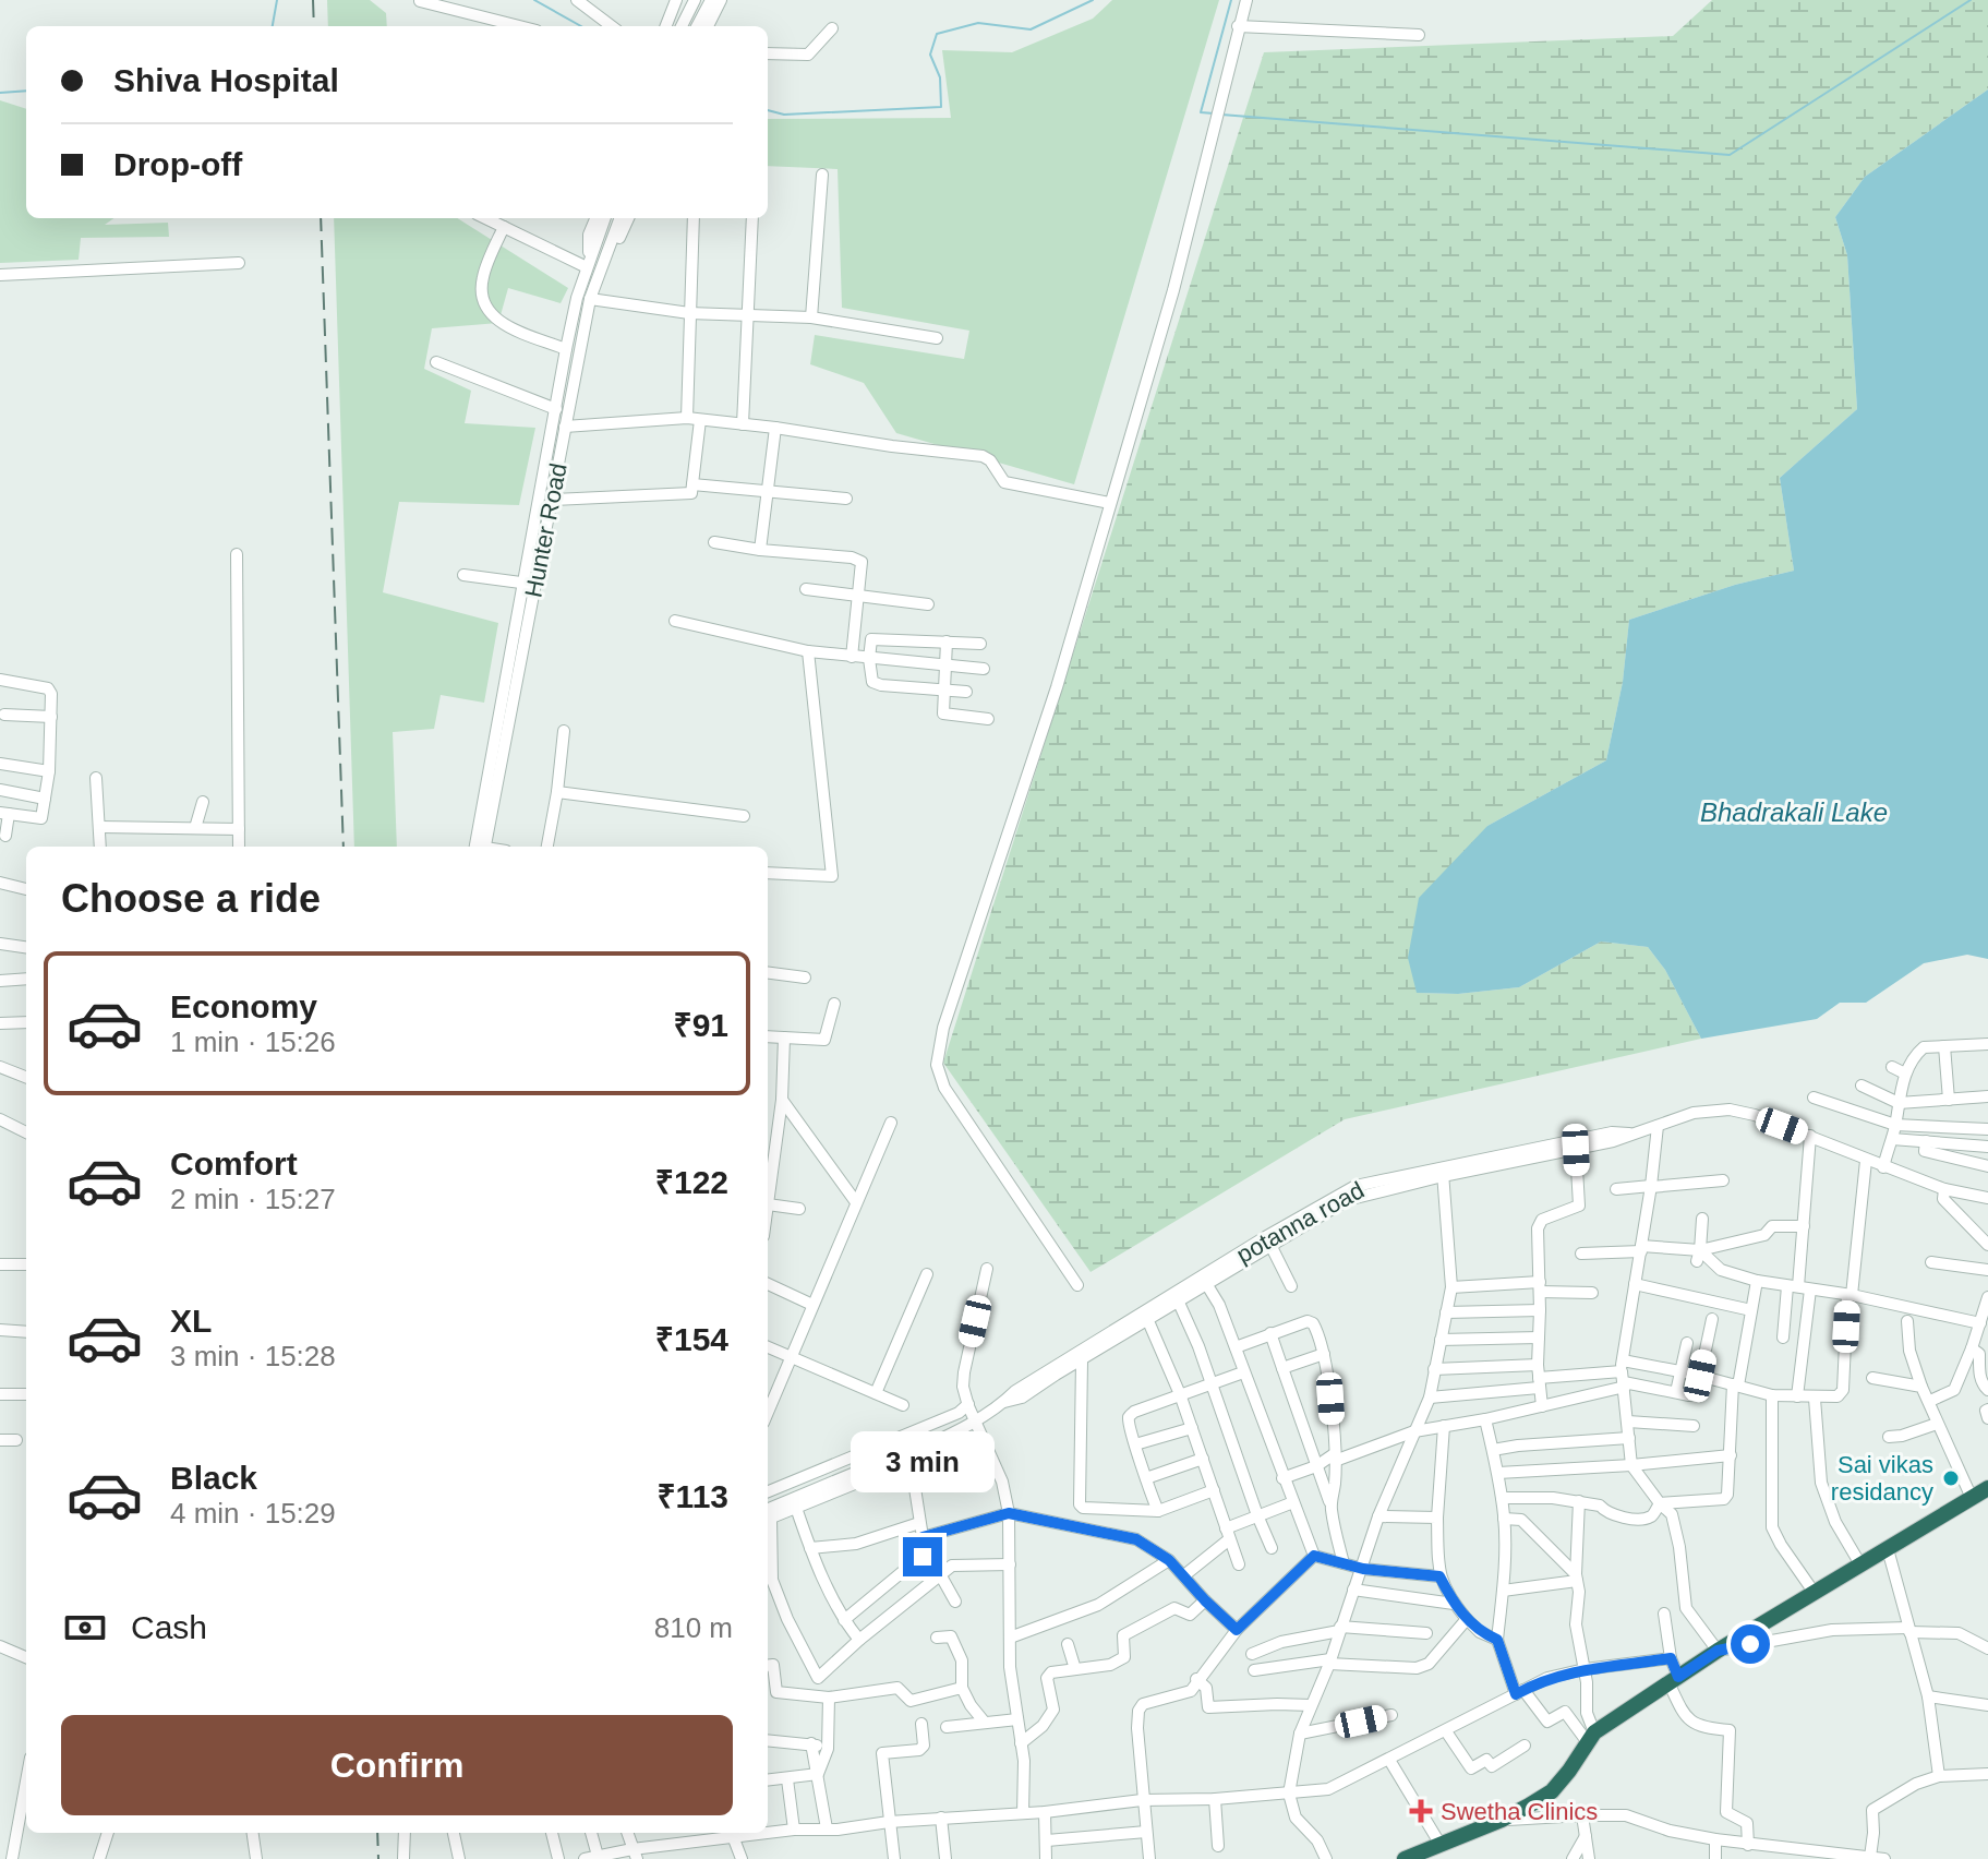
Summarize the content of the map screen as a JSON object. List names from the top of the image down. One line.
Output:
{"streets":{"street":["Hunter Road","potanna road"]},"water":["Bhadrakali Lake"],"places":{"other":["Sai vikas residancy"],"health":["Swetha Clinics"]},"page":{"banner":["Shiva Hospital","Drop-off"],"heading":"Choose a ride","list":[{"name":"Economy","note":"1 min · 15:26","value":"₹91"},{"name":"Comfort","note":"2 min · 15:27","value":"₹122"},{"name":"XL","note":"3 min · 15:28","value":"₹154"},{"name":"Black","note":"4 min · 15:29","value":"₹113"}],"bubble":"3 min","pay":["Cash","810 m"],"buttons":"Confirm"}}
